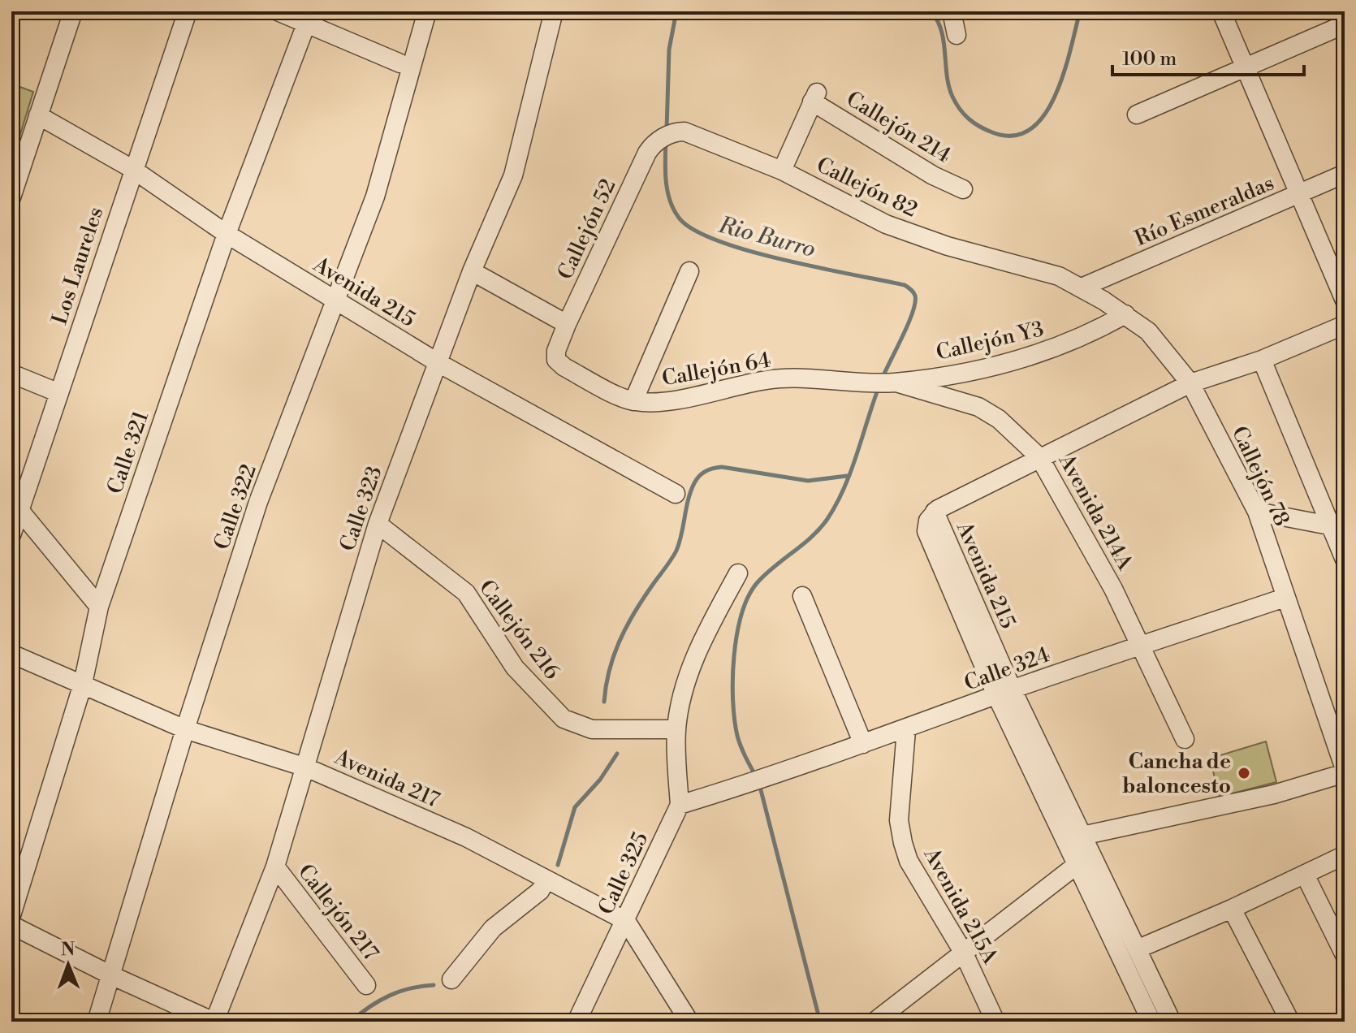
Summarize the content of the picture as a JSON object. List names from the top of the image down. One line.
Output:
{"streets":{"street":["Callejón 214","Callejón 82","Río Esmeraldas","Callejón 52","Los Laureles","Avenida 215","Callejón Y3","Callejón 64","Calle 321","Callejón 78","Calle 322","Calle 323","Avenida 214A","Callejón 216","Calle 324","Avenida 217","Calle 325","Avenida 215A","Callejón 217"]},"crossings":[["Callejón 214","Callejón 82"],["Callejón 82","Callejón 52"],["Callejón 82","Callejón 78"],["Río Esmeraldas","Callejón 78"],["Callejón 52","Callejón 64"],["Los Laureles","Avenida 215"],["Avenida 215","Calle 321"],["Avenida 215","Calle 322"],["Avenida 215","Calle 323"],["Avenida 215","Avenida 214A"],["Avenida 215","Calle 324"],["Callejón Y3","Callejón 64"],["Callejón Y3","Callejón 78"],["Callejón Y3","Avenida 214A"],["Callejón 64","Avenida 214A"],["Calle 321","Avenida 217"],["Callejón 78","Calle 324"],["Calle 322","Avenida 217"],["Calle 323","Callejón 216"],["Calle 323","Avenida 217"],["Calle 323","Callejón 217"],["Avenida 214A","Calle 324"],["Calle 324","Calle 325"],["Calle 324","Avenida 215A"],["Avenida 217","Calle 325"]],"water":["Rio Burro"],"places":["Cancha de baloncesto"],"scale_bar":"100 m","north":"top"}
